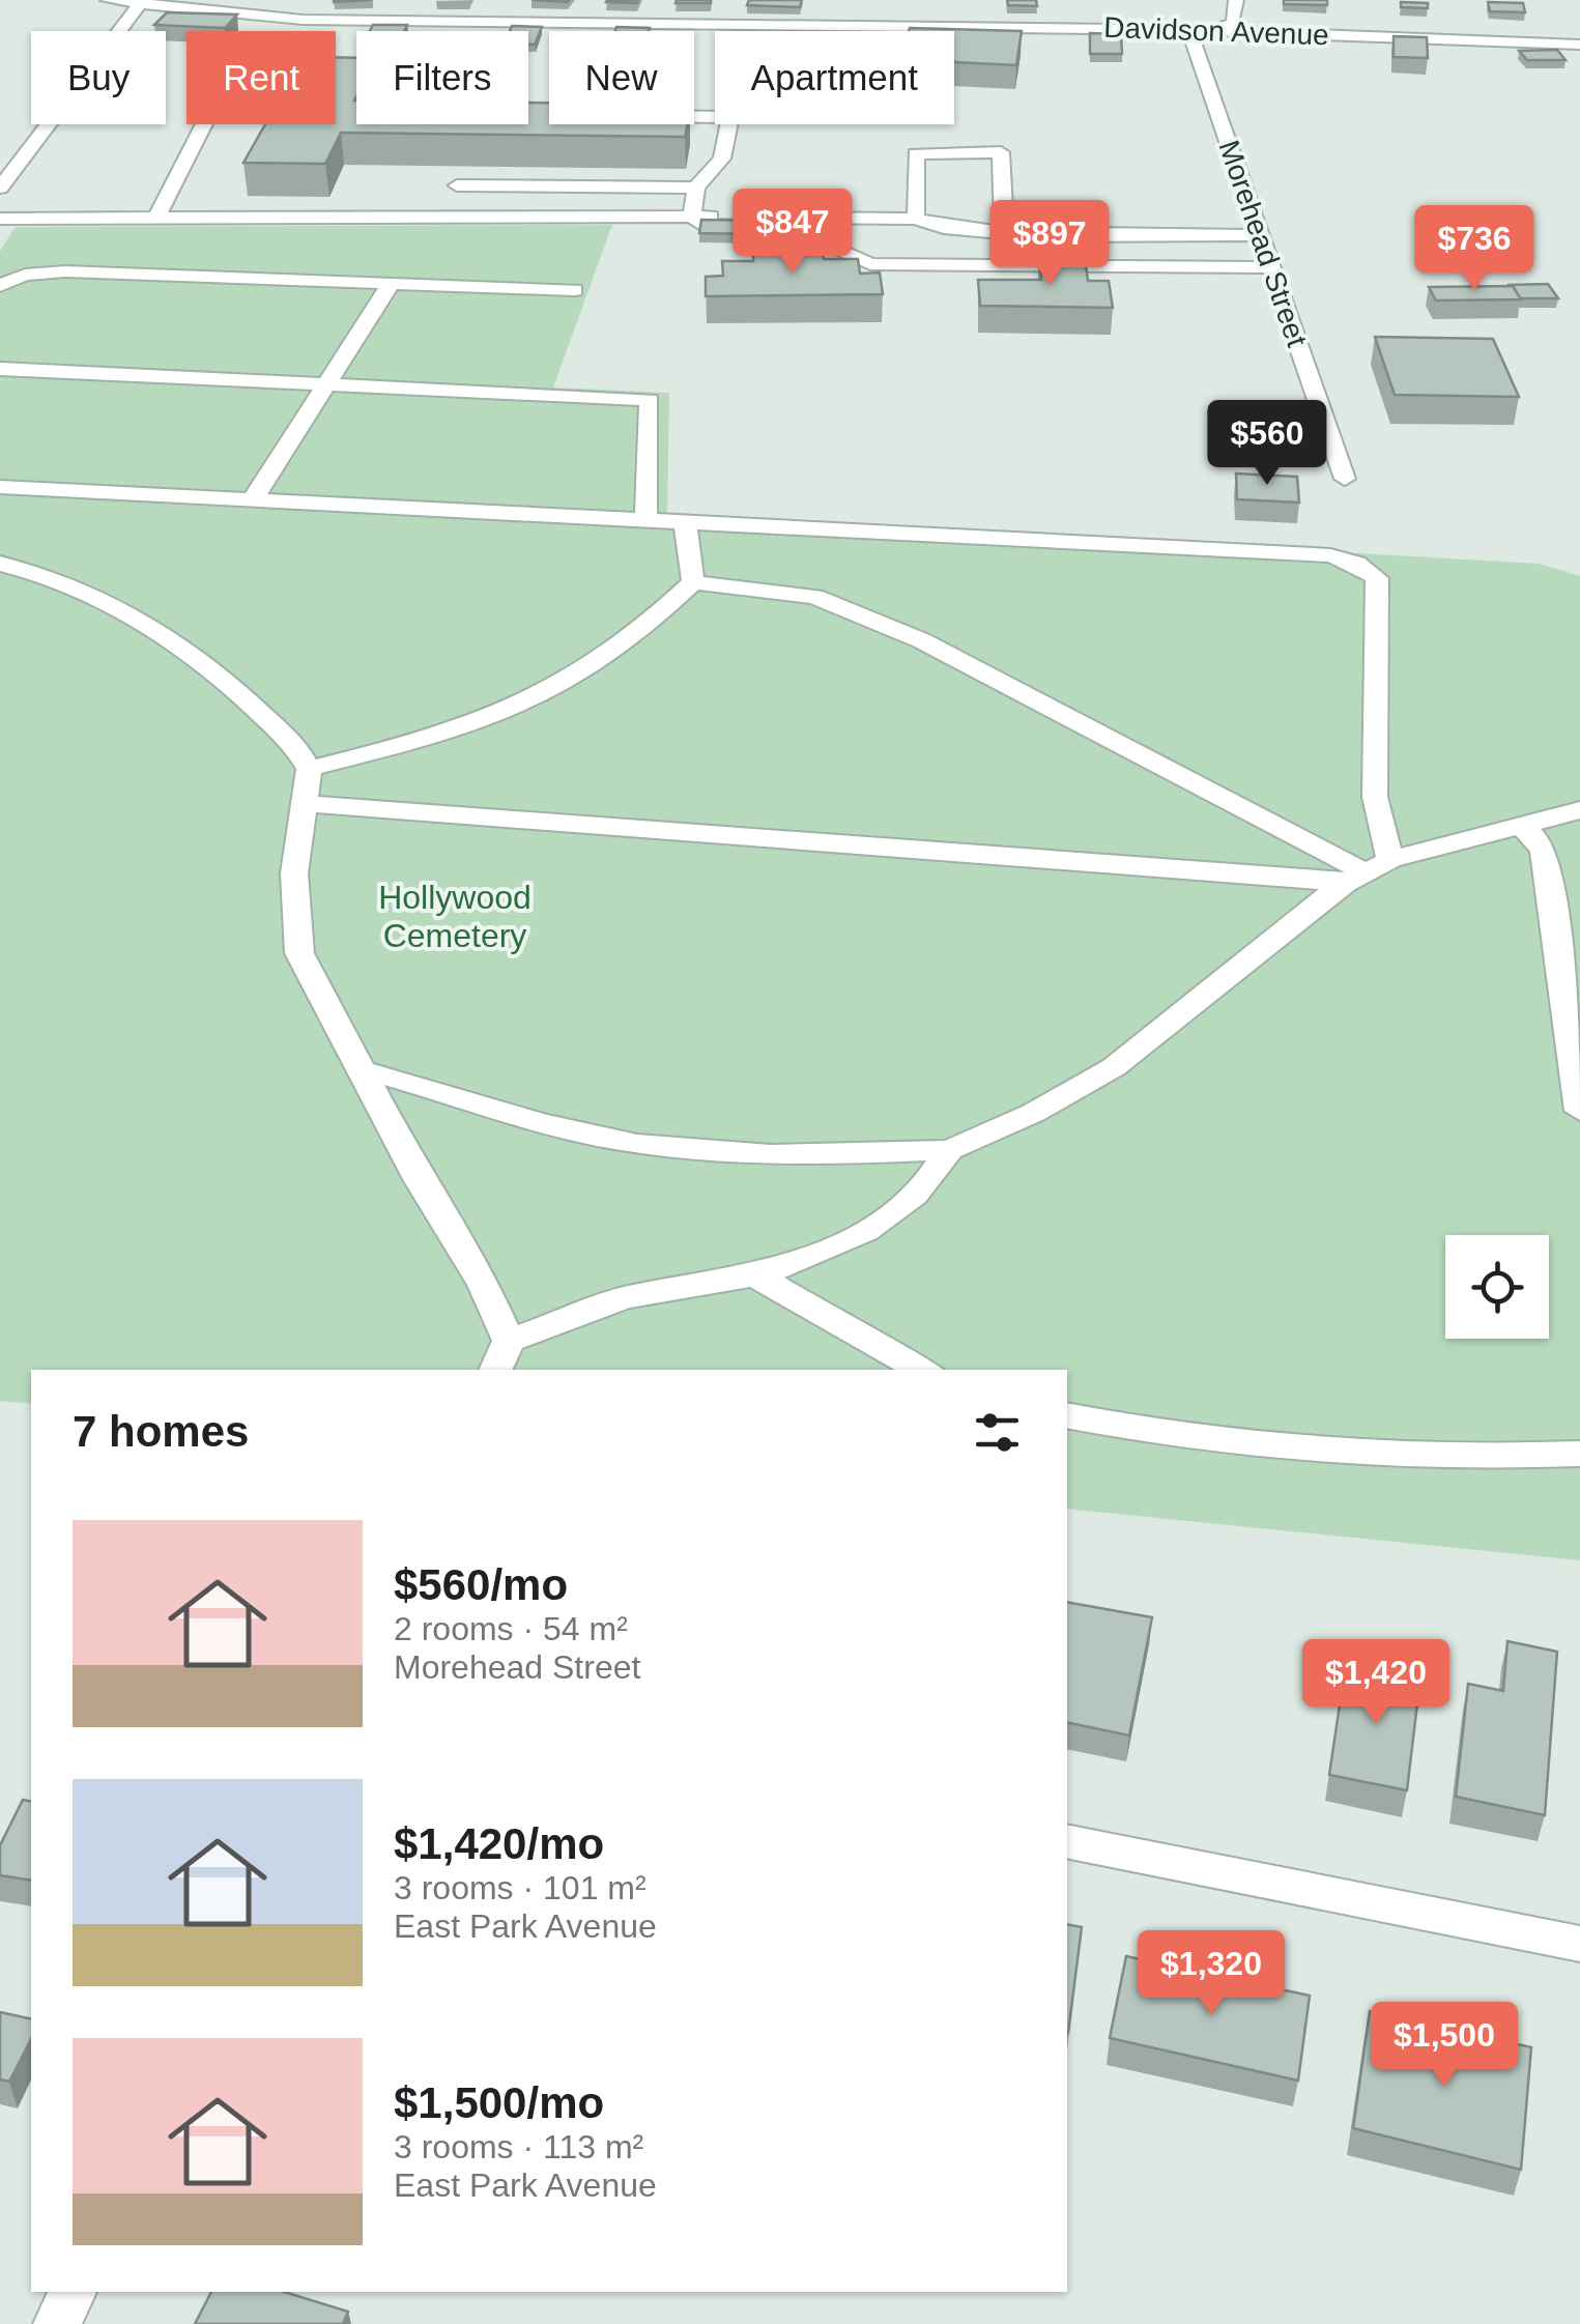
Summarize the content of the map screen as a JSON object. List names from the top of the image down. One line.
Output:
{"streets":{"street":["Davidson Avenue","Morehead Street"]},"crossings":[["Davidson Avenue","Morehead Street"]],"parks":["Hollywood Cemetery"],"page":{"chip":["Buy","Rent","Filters","New","Apartment"],"price":["$847","$897","$736","$560","$1,420","$1,320","$1,500"],"heading":"7 homes","list":[{"name":"$560/mo","note":"2 rooms · 54 m² · Morehead Street"},{"name":"$1,420/mo","note":"3 rooms · 101 m² · East Park Avenue"},{"name":"$1,500/mo","note":"3 rooms · 113 m² · East Park Avenue"}]}}
